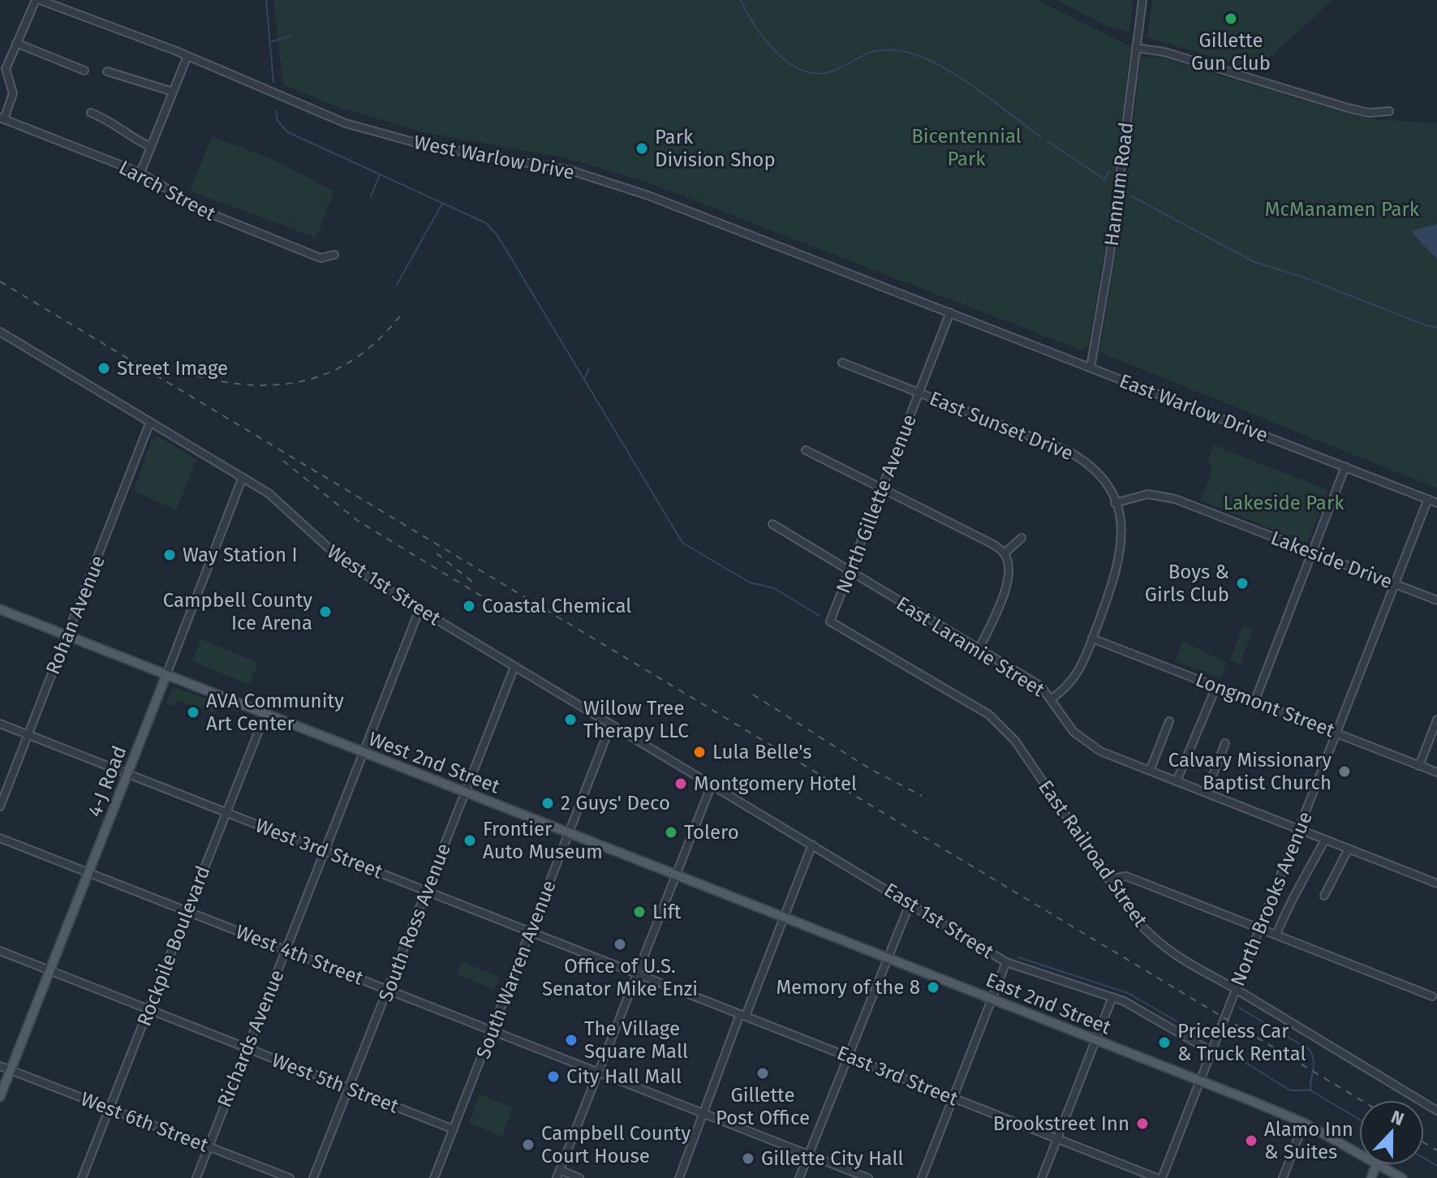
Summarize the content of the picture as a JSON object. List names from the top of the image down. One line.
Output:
{"streets":{"main road":["West 2nd Street","4-J Road","East 2nd Street"],"street":["West Warlow Drive","Hannum Road","Larch Street","East Warlow Drive","East Sunset Drive","North Gillette Avenue","Lakeside Drive","West 1st Street","Rohan Avenue","East Laramie Street","Longmont Street","West 3rd Street","East Railroad Street","North Brooks Avenue","East 1st Street","South Ross Avenue","Rockpile Boulevard","West 4th Street","South Warren Avenue","Richards Avenue","East 3rd Street","West 5th Street","West 6th Street"]},"crossings":[["West Warlow Drive","East Warlow Drive"],["West Warlow Drive","North Gillette Avenue"],["Hannum Road","East Warlow Drive"],["East Warlow Drive","North Gillette Avenue"],["East Warlow Drive","North Brooks Avenue"],["East Sunset Drive","North Gillette Avenue"],["East Sunset Drive","Lakeside Drive"],["East Sunset Drive","East Laramie Street"],["East Sunset Drive","Longmont Street"],["North Gillette Avenue","East Laramie Street"],["North Gillette Avenue","East Railroad Street"],["Lakeside Drive","North Brooks Avenue"],["West 1st Street","Rohan Avenue"],["West 1st Street","4-J Road"],["West 1st Street","East 1st Street"],["West 1st Street","South Ross Avenue"],["West 1st Street","South Warren Avenue"],["West 1st Street","Richards Avenue"],["Rohan Avenue","West 2nd Street"],["Rohan Avenue","West 3rd Street"],["East Laramie Street","North Brooks Avenue"],["Longmont Street","North Brooks Avenue"],["West 2nd Street","4-J Road"],["West 2nd Street","South Ross Avenue"],["West 2nd Street","Rockpile Boulevard"],["West 2nd Street","South Warren Avenue"],["West 2nd Street","East 2nd Street"],["West 2nd Street","Richards Avenue"],["4-J Road","West 3rd Street"],["4-J Road","West 4th Street"],["4-J Road","West 5th Street"],["4-J Road","West 6th Street"],["West 3rd Street","South Ross Avenue"],["West 3rd Street","Rockpile Boulevard"],["West 3rd Street","South Warren Avenue"],["West 3rd Street","Richards Avenue"],["West 3rd Street","East 3rd Street"],["East Railroad Street","North Brooks Avenue"],["North Brooks Avenue","East 1st Street"],["North Brooks Avenue","East 2nd Street"],["North Brooks Avenue","East 3rd Street"],["South Ross Avenue","West 4th Street"],["South Ross Avenue","West 5th Street"],["Rockpile Boulevard","West 4th Street"],["Rockpile Boulevard","West 5th Street"],["Rockpile Boulevard","West 6th Street"],["West 4th Street","South Warren Avenue"],["West 4th Street","Richards Avenue"],["South Warren Avenue","West 5th Street"],["Richards Avenue","West 5th Street"],["Richards Avenue","West 6th Street"]],"parks":["Bicentennial Park","McManamen Park","Lakeside Park"],"places":["Gillette Gun Club","Park Division Shop","Street Image","Way Station I","Boys & Girls Club","Coastal Chemical","Campbell County Ice Arena","AVA Community Art Center","Willow Tree Therapy LLC","Lula Belle's","Calvary Missionary Baptist Church","Montgomery Hotel","2 Guys' Deco","Tolero","Frontier Auto Museum","Lift","Office of U.S. Senator Mike Enzi","Memory of the 8","The Village Square Mall","Priceless Car & Truck Rental","Gillette Post Office","City Hall Mall","Brookstreet Inn","Alamo Inn & Suites","Campbell County Court House","Gillette City Hall"],"north":"top"}
